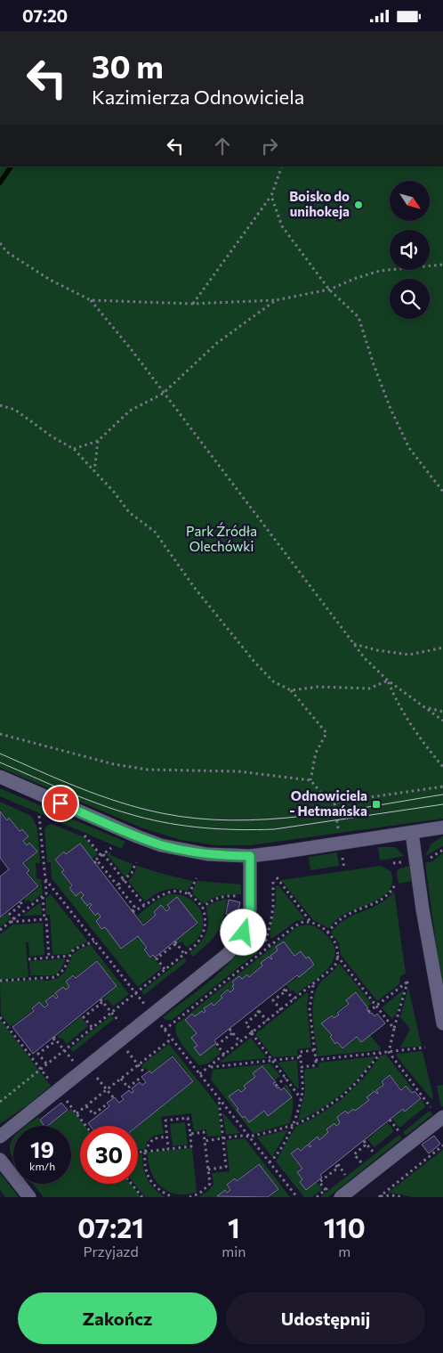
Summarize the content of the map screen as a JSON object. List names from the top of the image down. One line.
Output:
{"parks":["Park Źródła Olechówki"],"places":{"other":["Boisko do unihokeja"],"transit":["Odnowiciela - Hetmańska"]},"north":"bottom right","page":{"status":"07:20","turn":["30 m","Kazimierza Odnowiciela"],"speed":"19 km/h","limit":"30","eta":["07:21","Przyjazd","1","min","110","m"],"buttons":["Zakończ","Udostępnij"]}}
